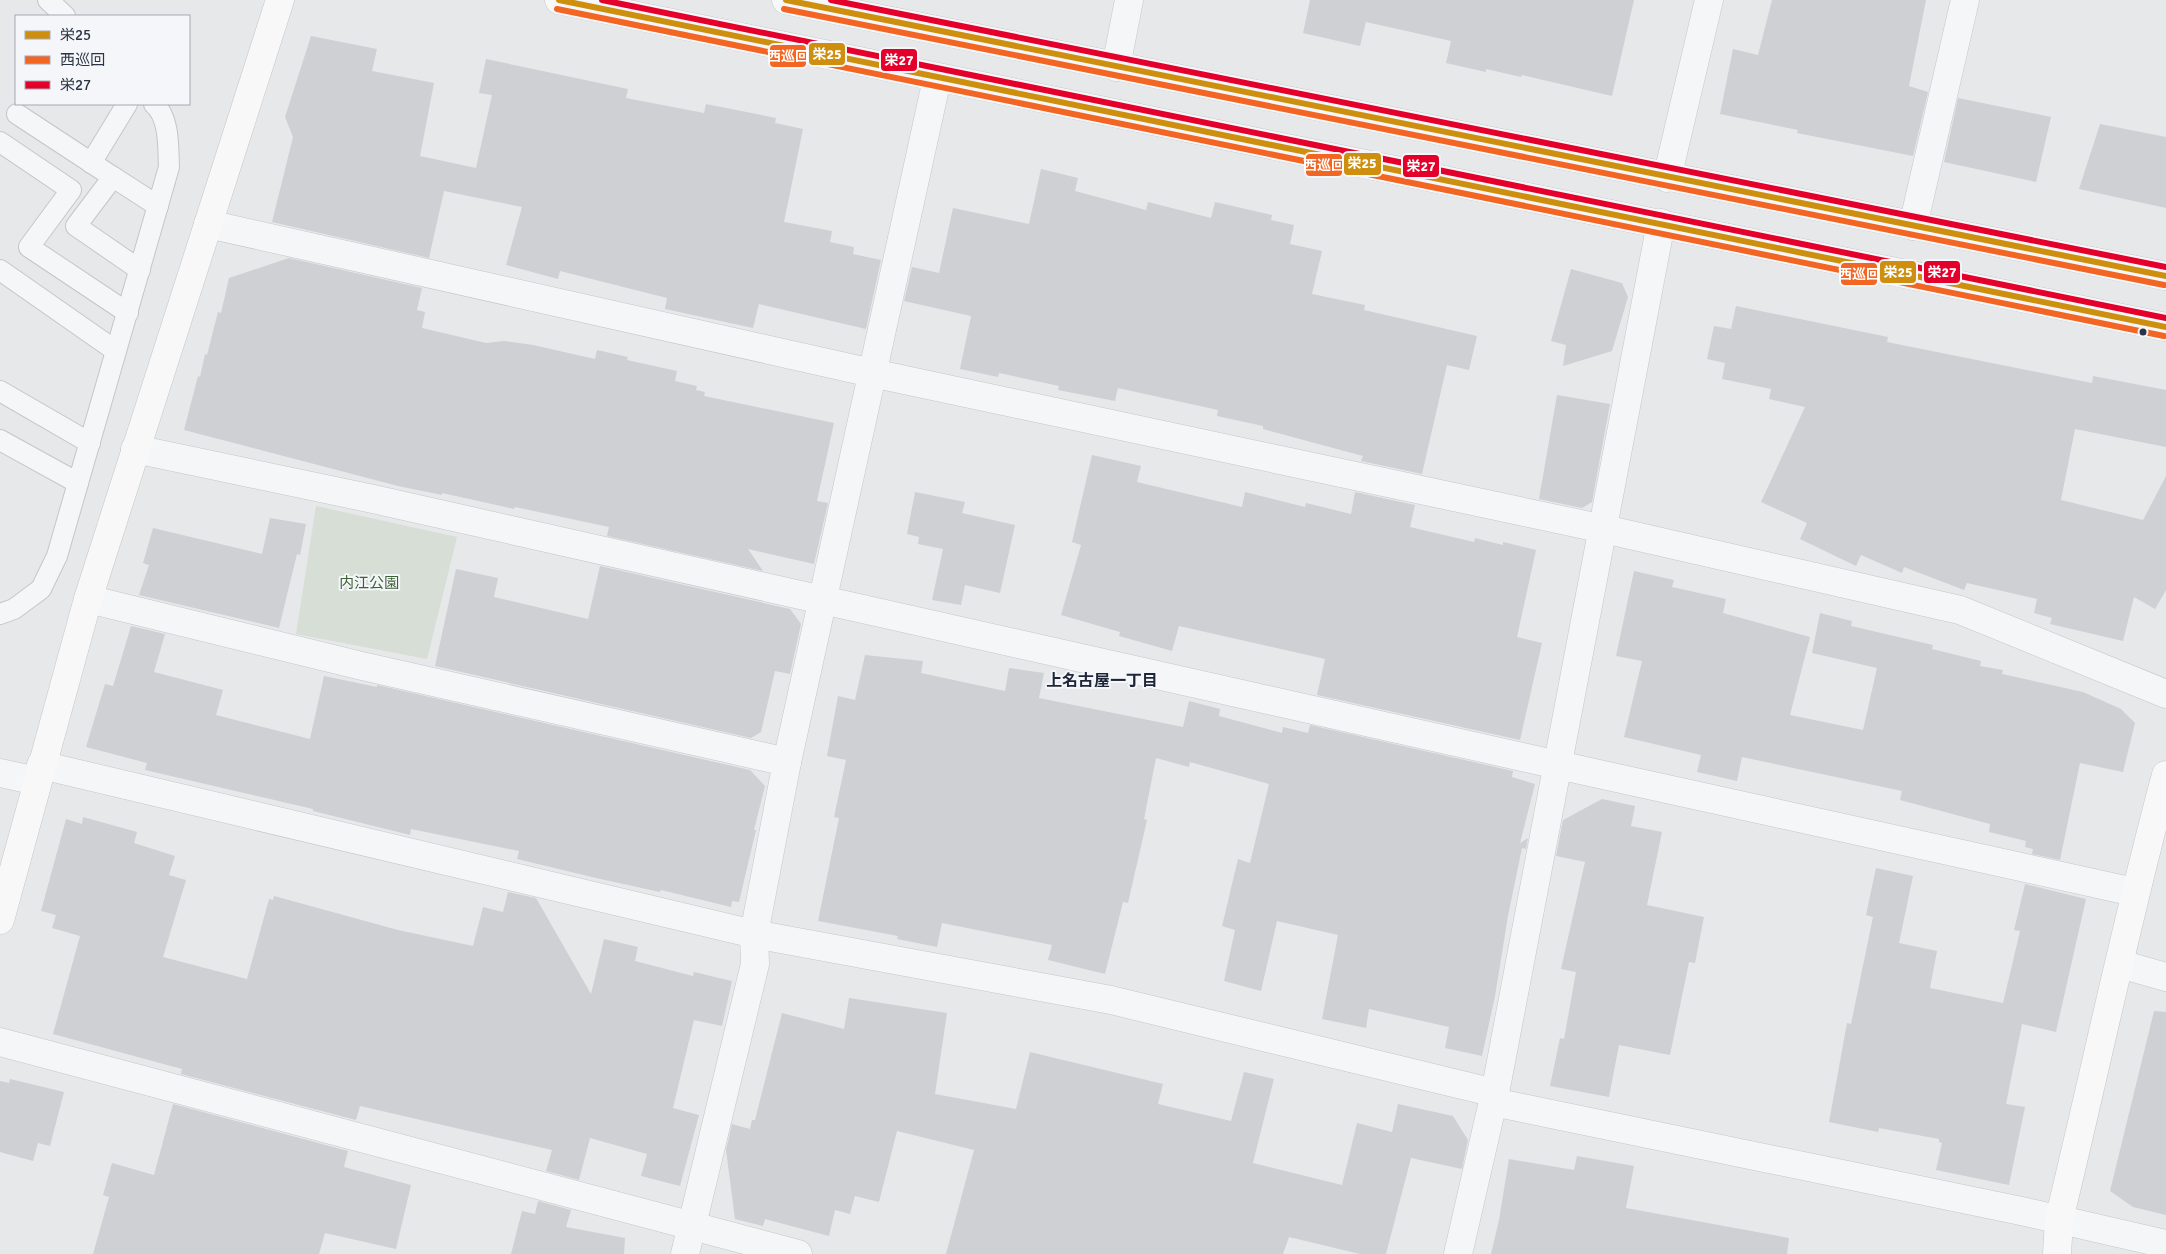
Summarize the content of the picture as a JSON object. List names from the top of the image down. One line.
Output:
{"districts":["上名古屋一丁目"],"parks":["内江公園"],"lines":["transit line 栄25","transit line 栄27","transit line 西巡回"],"legend":["栄25","西巡回","栄27"]}
